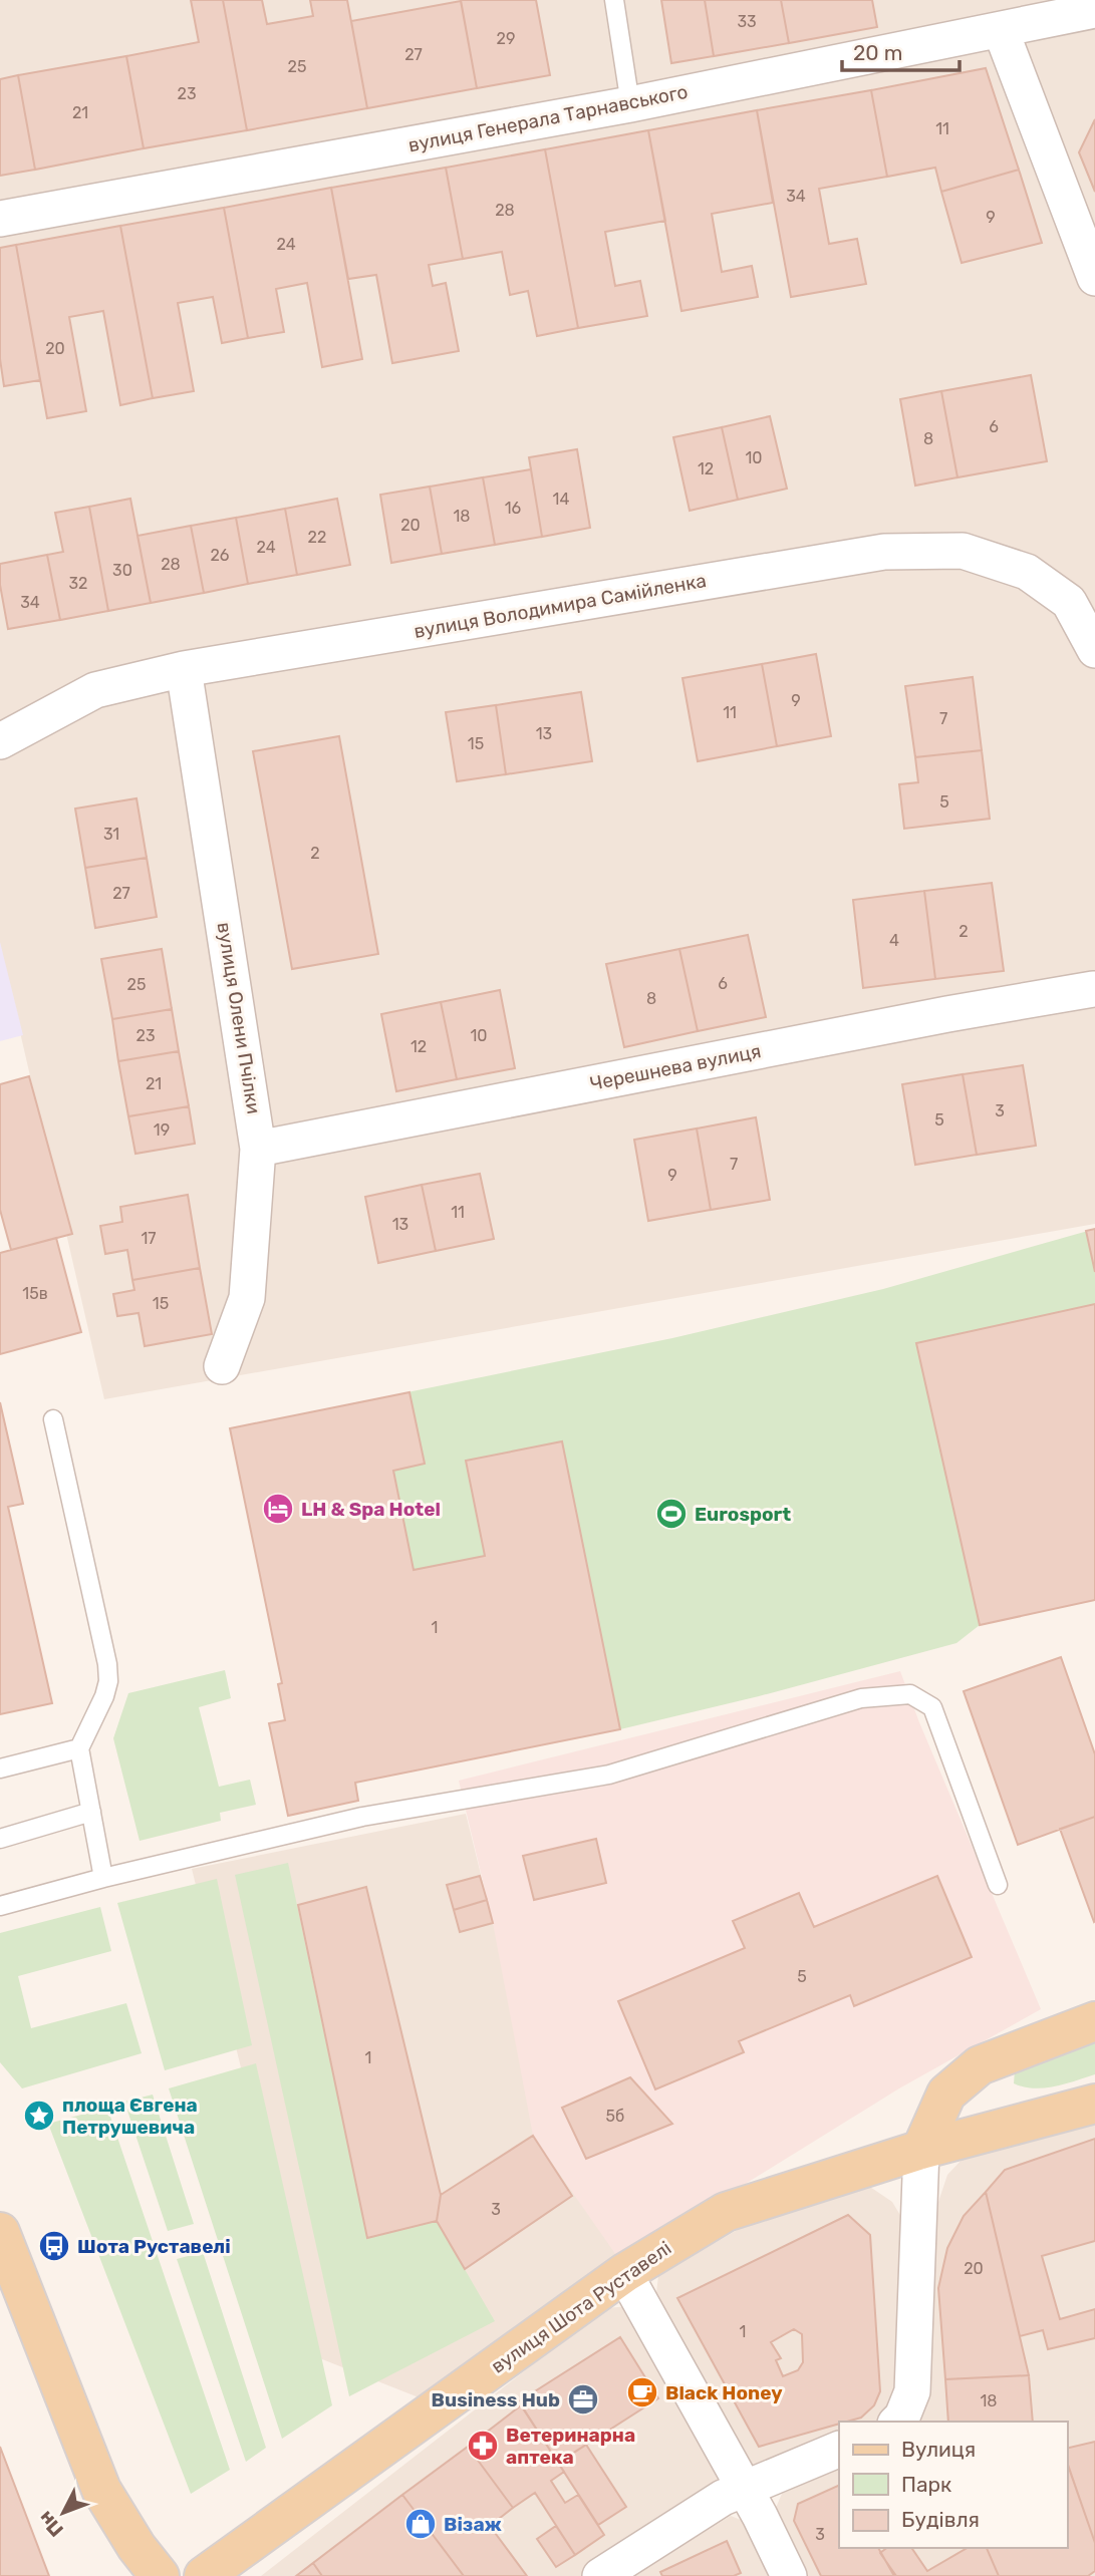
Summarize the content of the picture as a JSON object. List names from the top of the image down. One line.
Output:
{"streets":{"main road":["вулиця Шота Руставелі"],"street":["вулиця Генерала Тарнавського","вулиця Володимира Самійленка","вулиця Олени Пчілки","Черешнева вулиця"]},"crossings":[["вулиця Володимира Самійленка","вулиця Олени Пчілки"],["вулиця Олени Пчілки","Черешнева вулиця"]],"places":{"hotel":["LH & Spa Hotel"],"sports":["Eurosport"],"place":["площа Євгена Петрушевича"],"bus stop":["Шота Руставелі"],"cafe":["Black Honey"],"office":["Business Hub"],"pharmacy":["Ветеринарна аптека"],"shop":["Візаж"]},"house_numbers":["33","29","27","25","23","21","11","34","28","9","24","20","6","8","10","12","14","16","18","20","22","24","26","28","30","32","34","9","11","7","13","15","5","31","2","27","2","4","6","25","8","23","10","12","21","3","5","19","7","9","11","13","17","15в","15","1","5","1","5б","3","20","1","18","3"],"legend":["Вулиця","Парк","Будівля"],"scale_bar":"20 m","north":"bottom left"}
